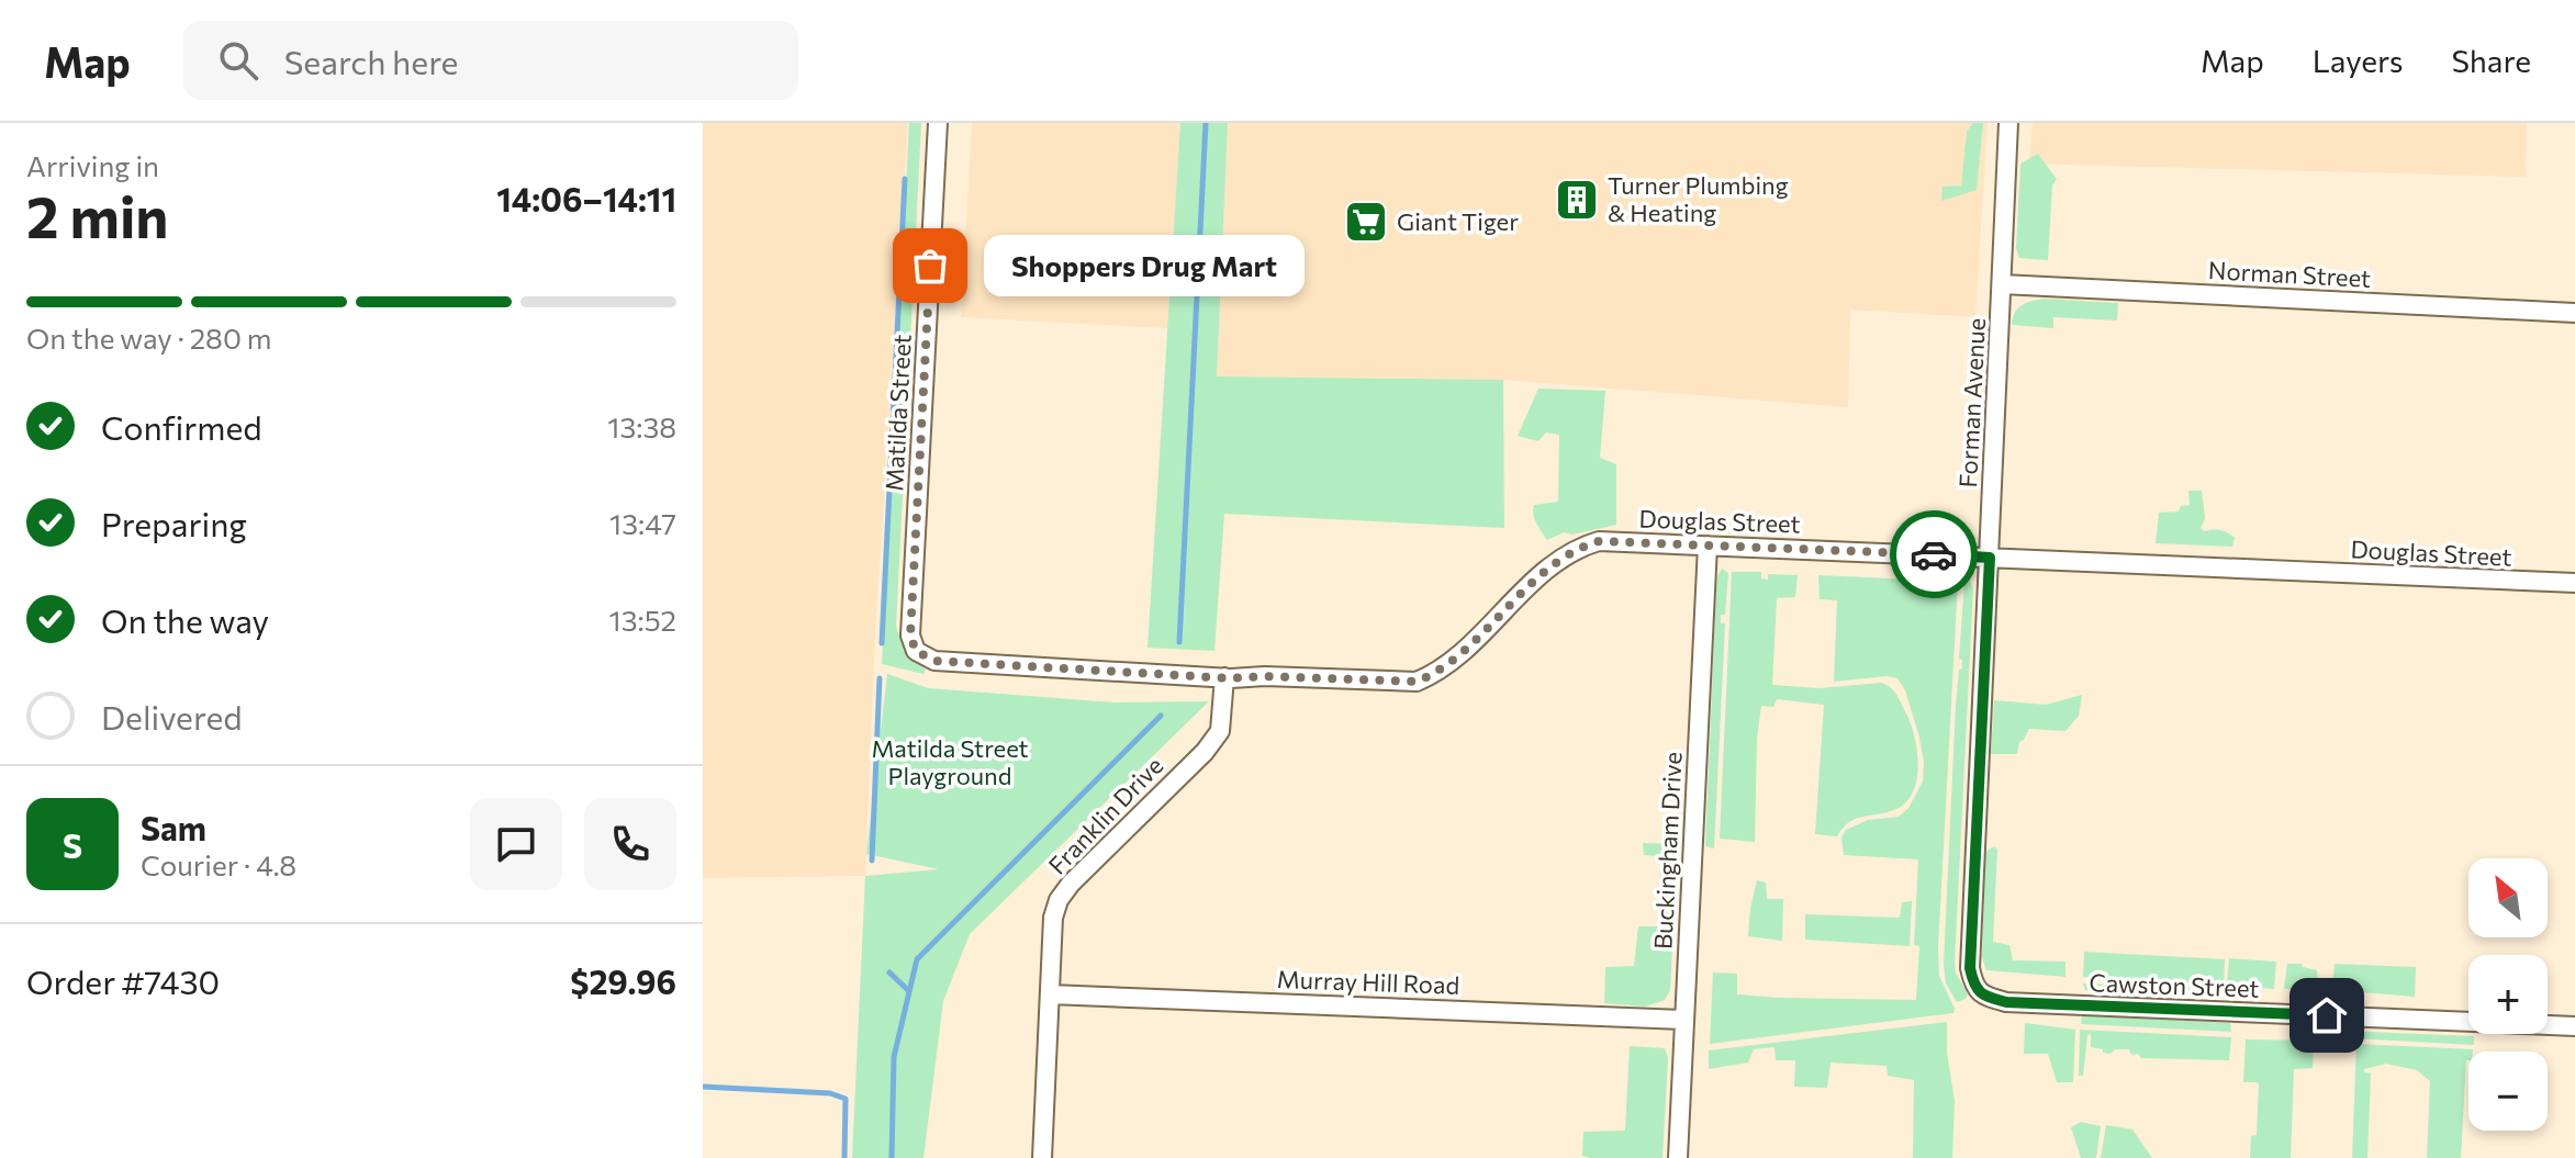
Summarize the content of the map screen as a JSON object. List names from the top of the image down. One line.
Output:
{"streets":{"street":["Norman Street","Forman Avenue","Matilda Street","Douglas Street","Franklin Drive","Buckingham Drive","Murray Hill Road","Cawston Street"]},"crossings":[["Norman Street","Forman Avenue"],["Forman Avenue","Douglas Street"],["Forman Avenue","Cawston Street"],["Matilda Street","Douglas Street"],["Douglas Street","Franklin Drive"],["Douglas Street","Buckingham Drive"],["Franklin Drive","Murray Hill Road"],["Buckingham Drive","Murray Hill Road"]],"parks":["Matilda Street Playground"],"places":{"building":["Turner Plumbing & Heating"],"supermarket":["Giant Tiger"],"other":["Shoppers Drug Mart"]},"north":"top left","page":{"header":"Map","search":"Search here","nav":["Map","Layers","Share"],"heading":["2 min","Arriving in","14:06–14:11"],"panel":["Sam","Courier · 4.8","Order #7430","$29.96"],"bubble":"Shoppers Drug Mart","bar":"On the way · 280 m","list":[["Confirmed","13:38"],["Preparing","13:47"],["On the way","13:52"],"Delivered"],"round":"S","map_buttons":["+","−"]}}
